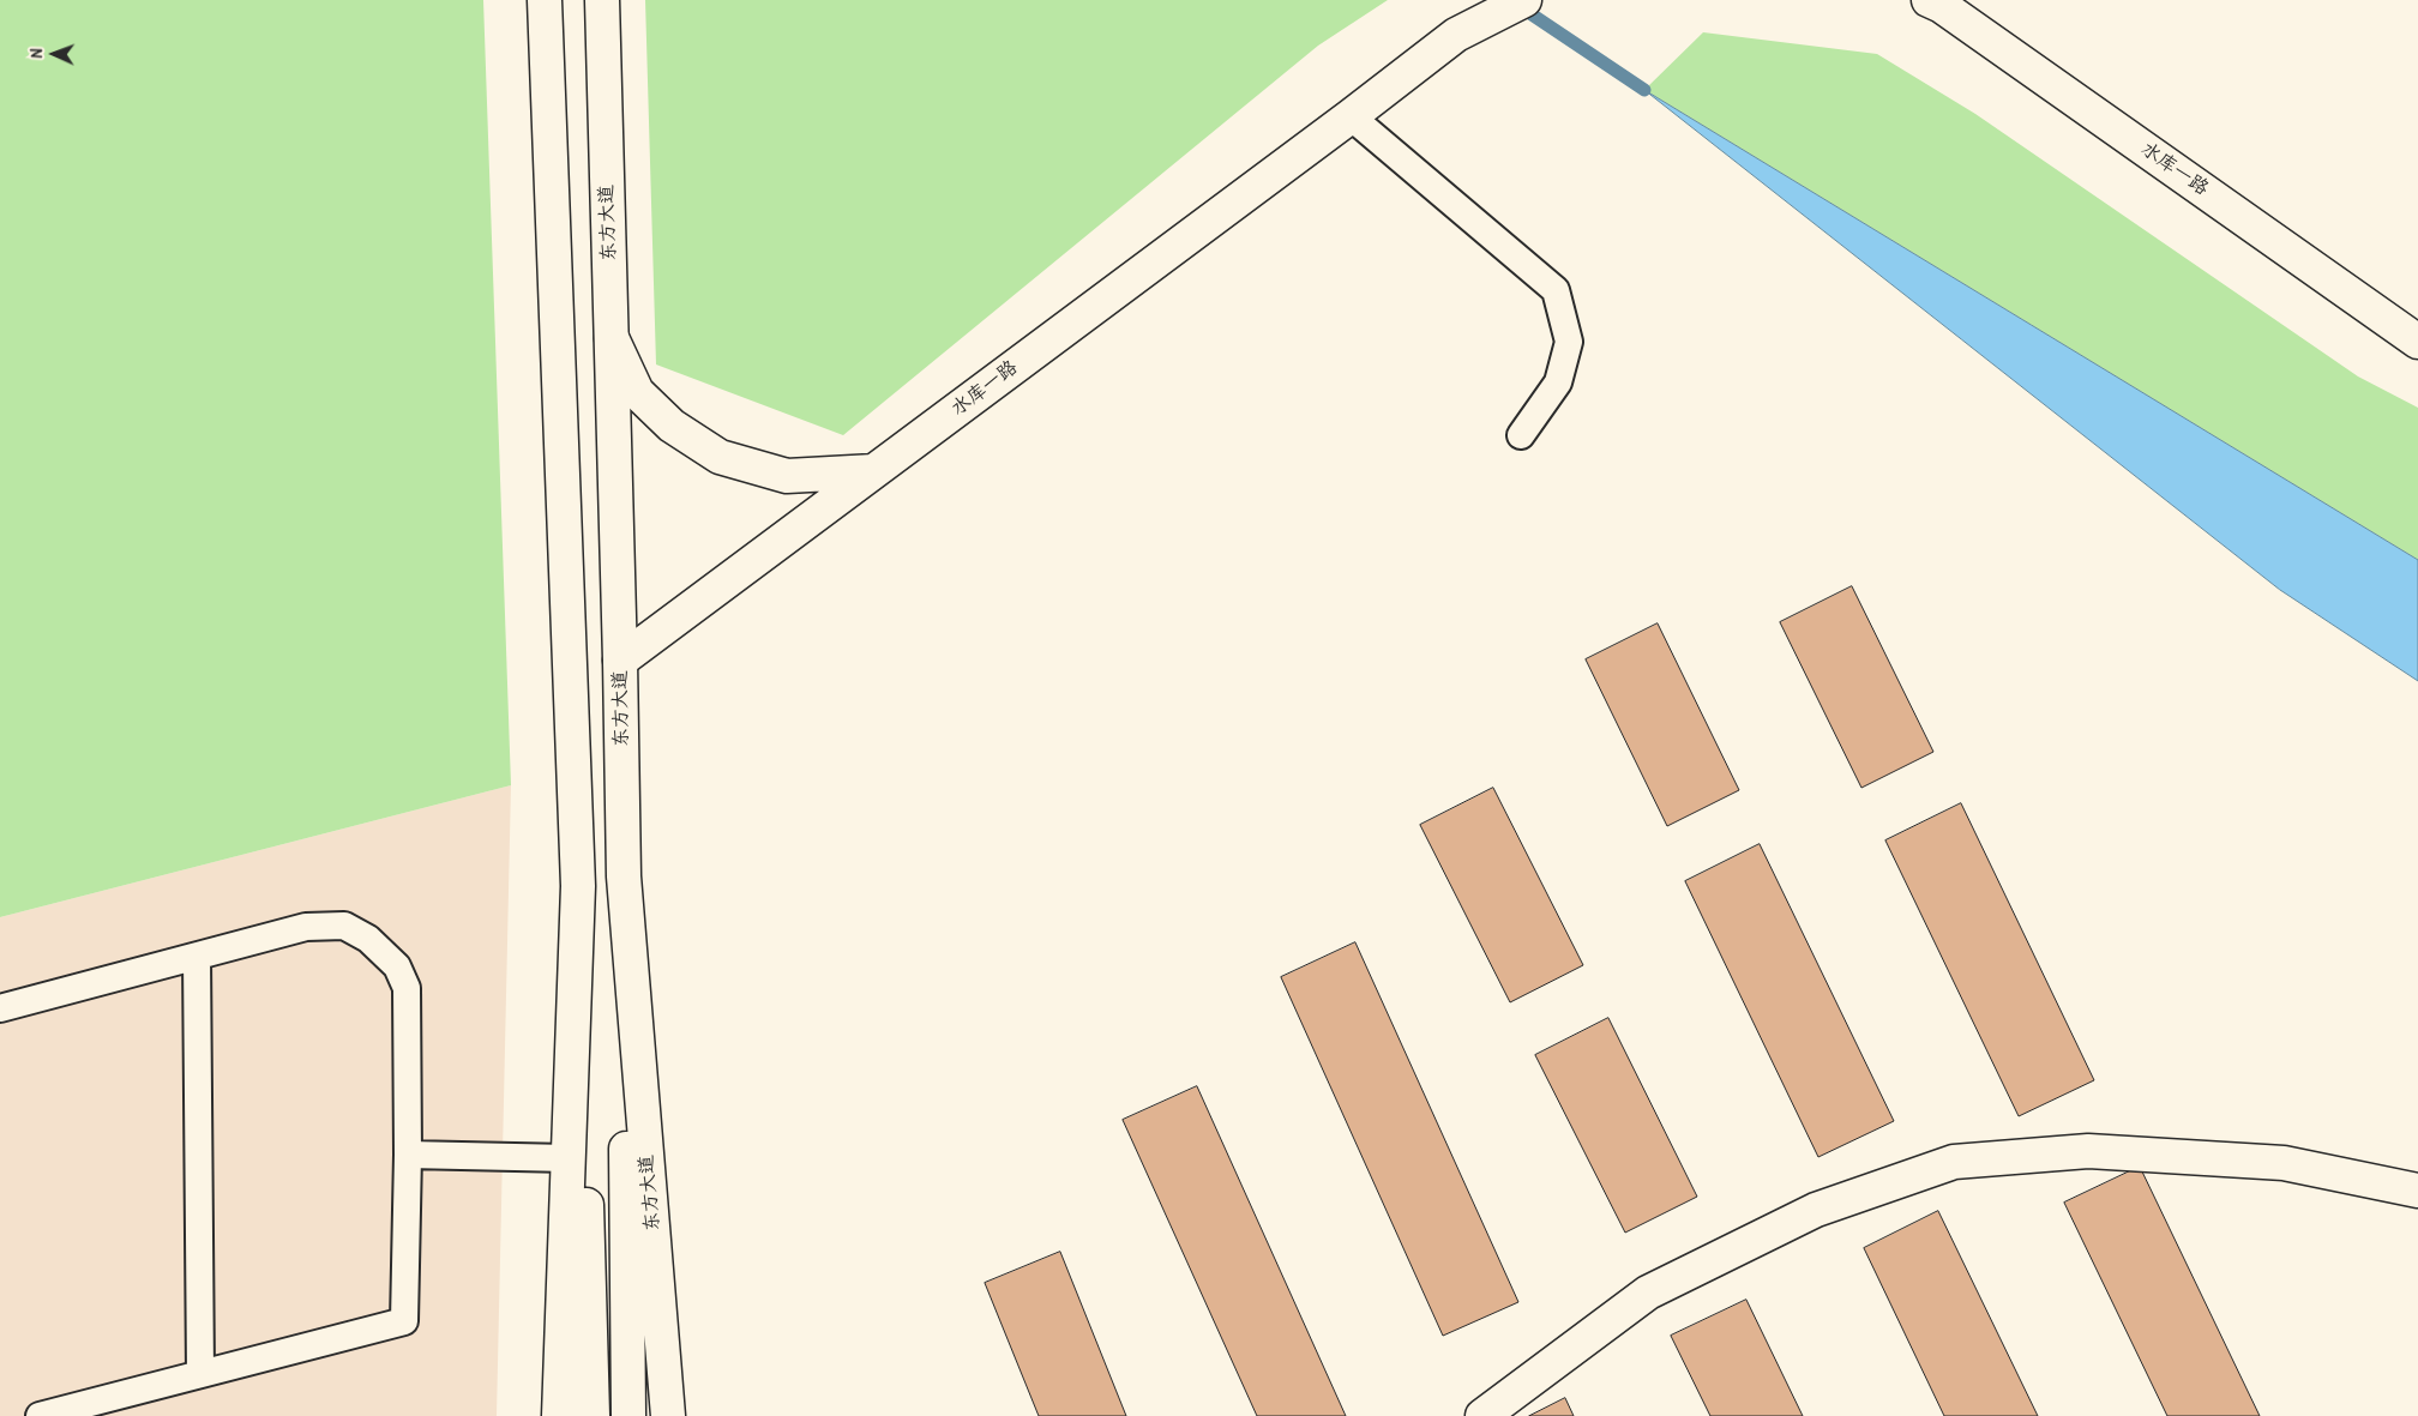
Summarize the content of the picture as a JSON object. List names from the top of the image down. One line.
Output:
{"streets":{"main road":["水库一路","东方大道"]},"crossings":[["水库一路","东方大道"]],"north":"left"}
